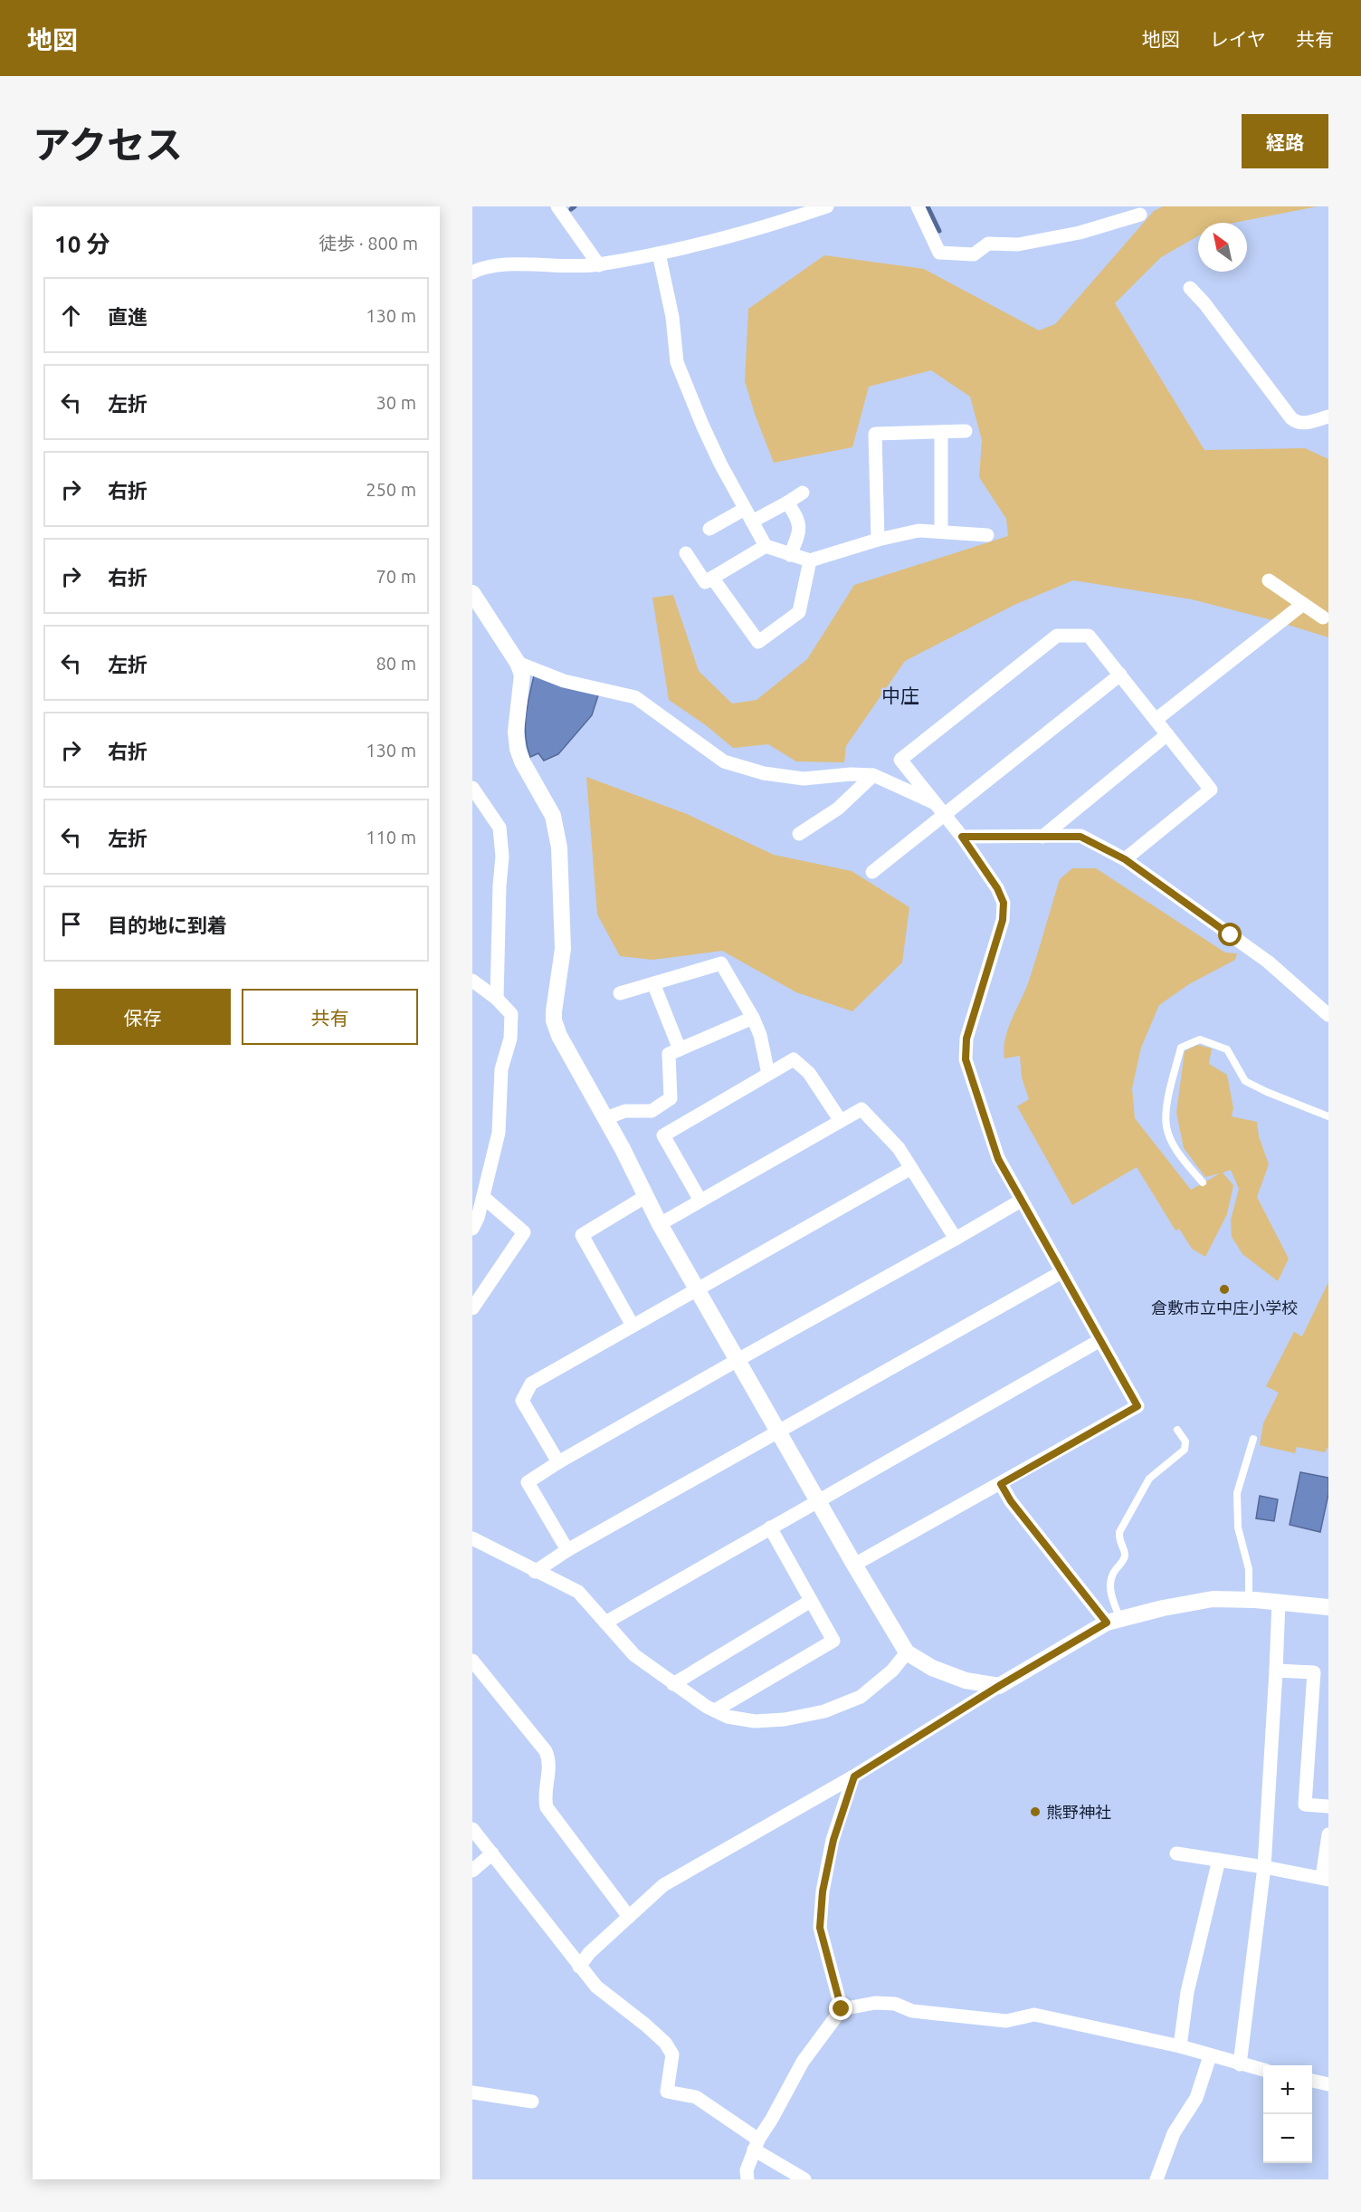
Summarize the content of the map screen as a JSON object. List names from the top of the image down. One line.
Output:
{"districts":["中庄"],"places":["倉敷市立中庄小学校","熊野神社"],"north":"top left","page":{"header":"地図","nav":["地図","レイヤ","共有"],"title":"アクセス","buttons":["経路",["保存","共有"]],"heading":["10 分","徒歩 · 800 m"],"list":[["直進","130 m"],["左折","30 m"],["右折","250 m"],["右折","70 m"],["左折","80 m"],["右折","130 m"],["左折","110 m"],"目的地に到着"],"map_buttons":["+","−"]}}
